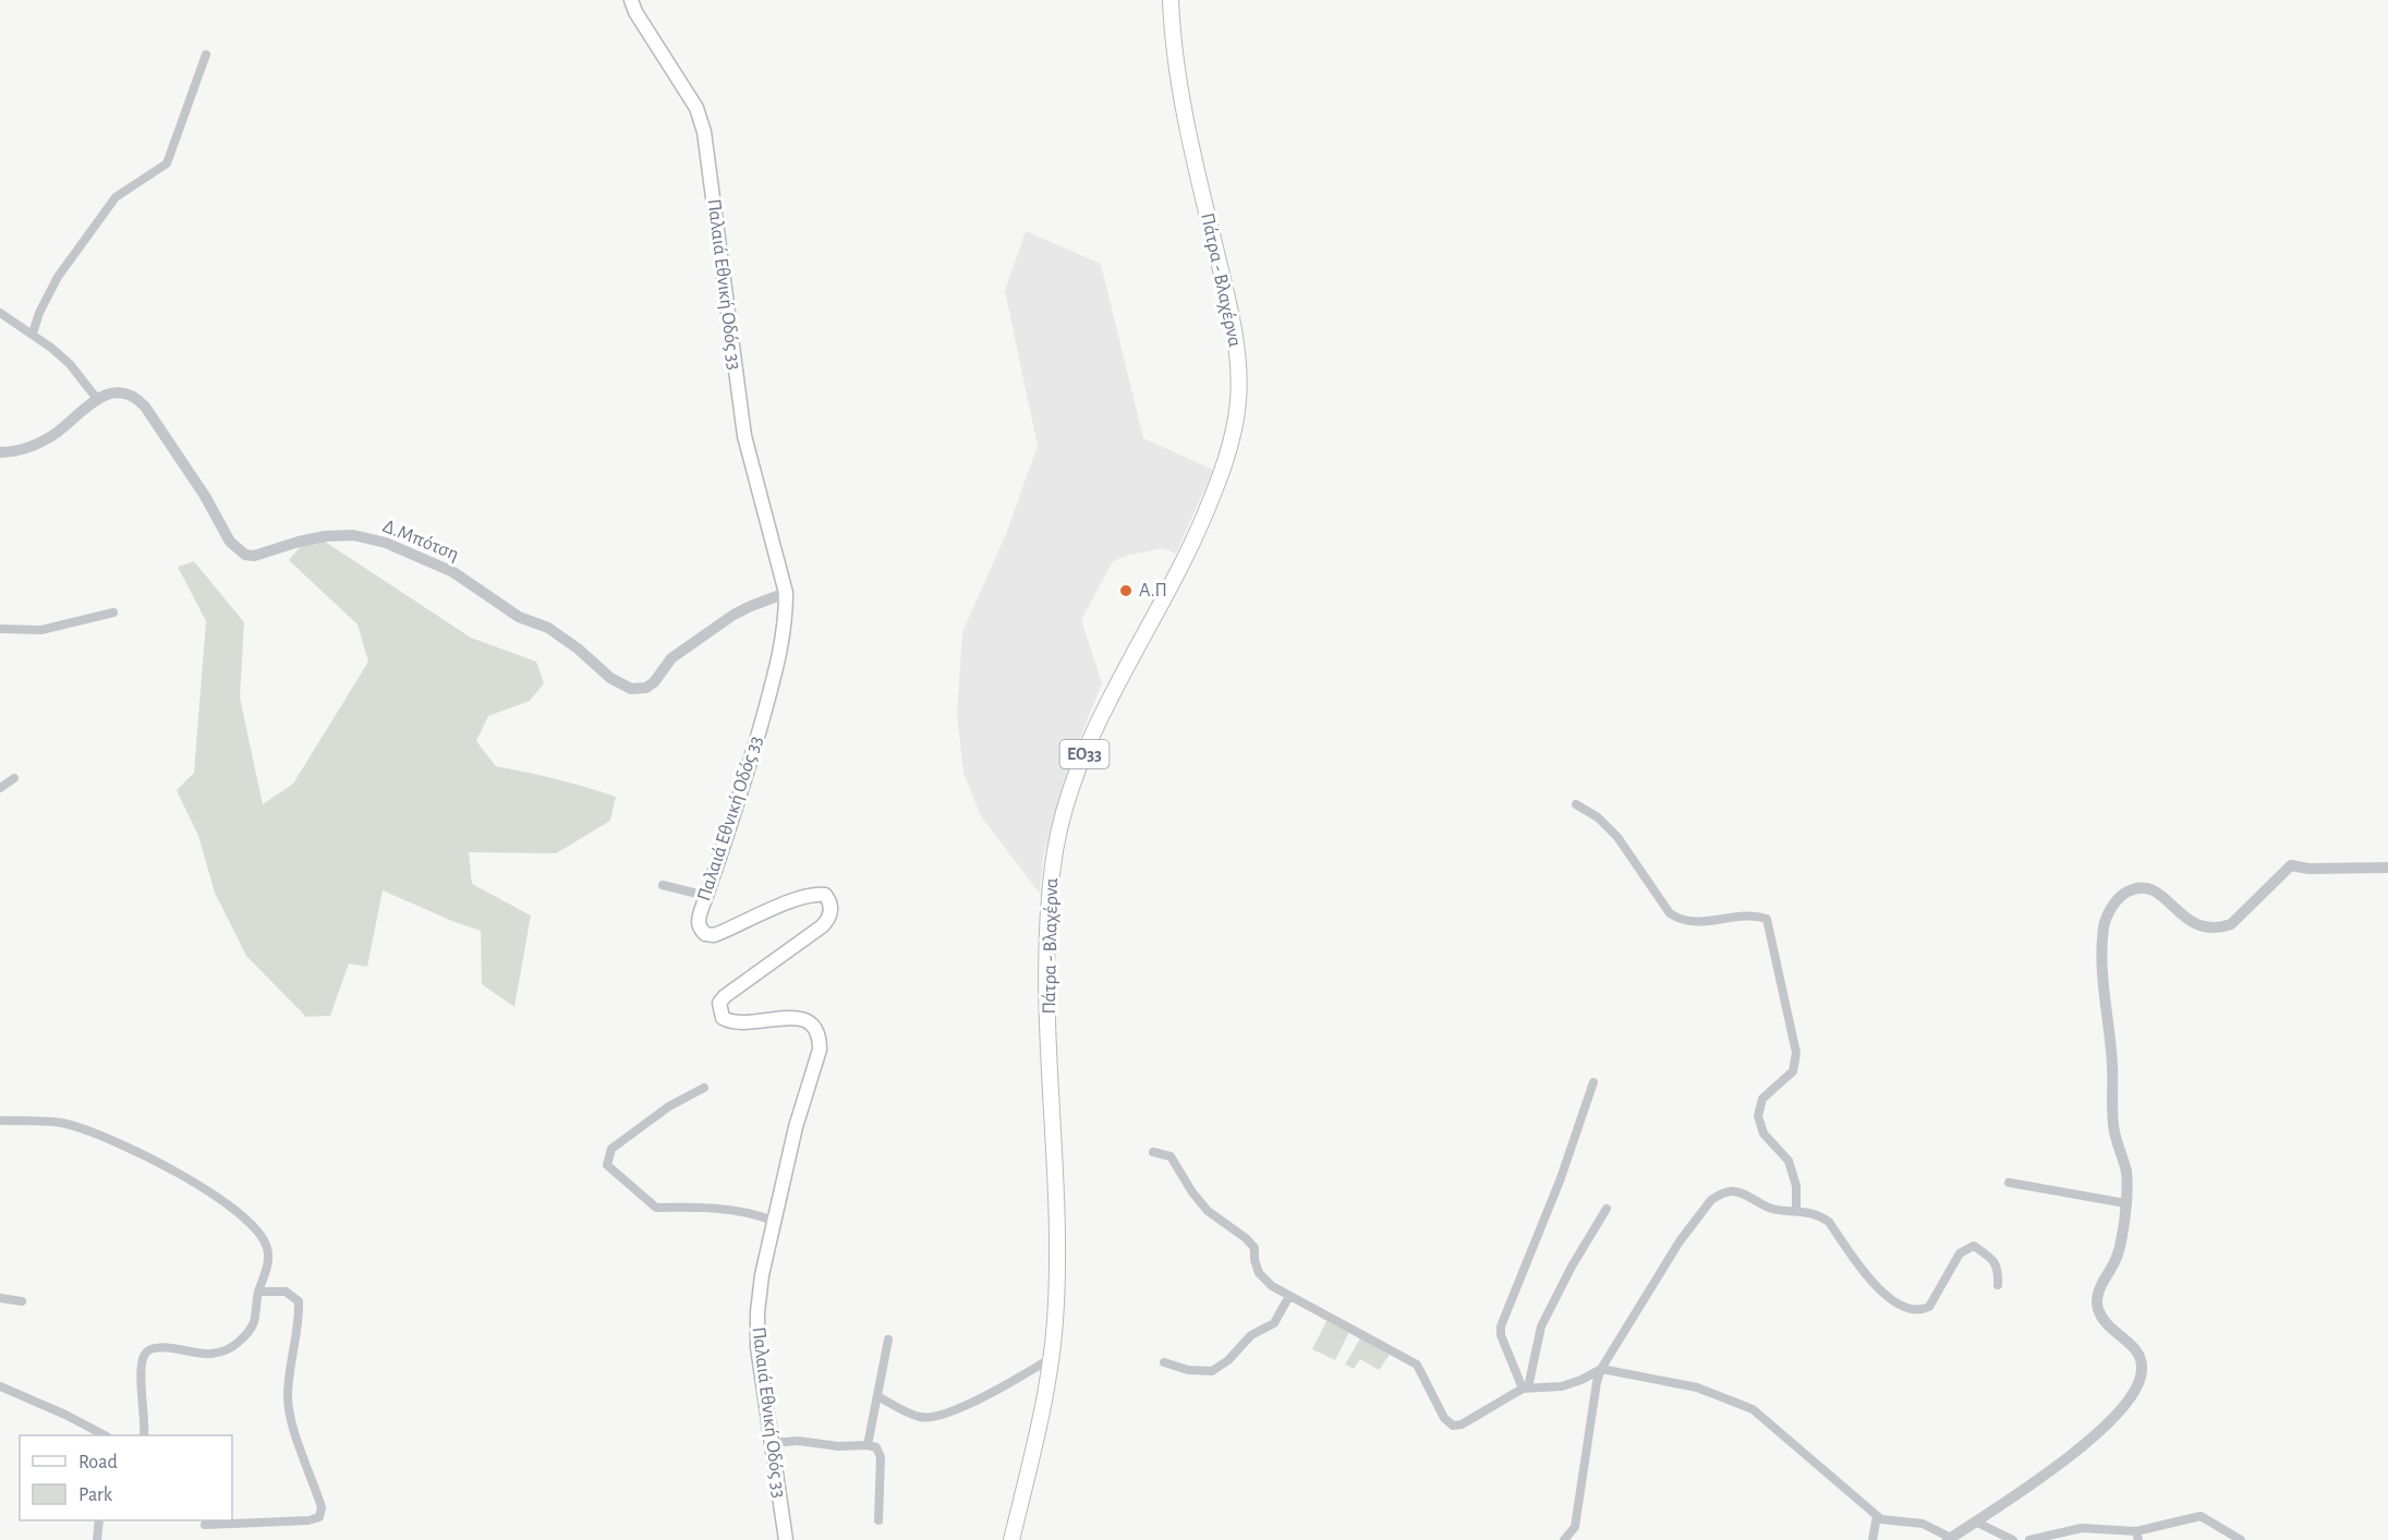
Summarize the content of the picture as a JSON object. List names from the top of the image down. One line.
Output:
{"streets":{"main road":["Πάτρα - Βλαχέρνα","Παλαιά Εθνική Οδός 33","ΕΟ33"],"street":["Δ.Μπότση"]},"crossings":[["Παλαιά Εθνική Οδός 33","Δ.Μπότση"]],"places":["Α.Π"],"legend":["Road","Park"]}
